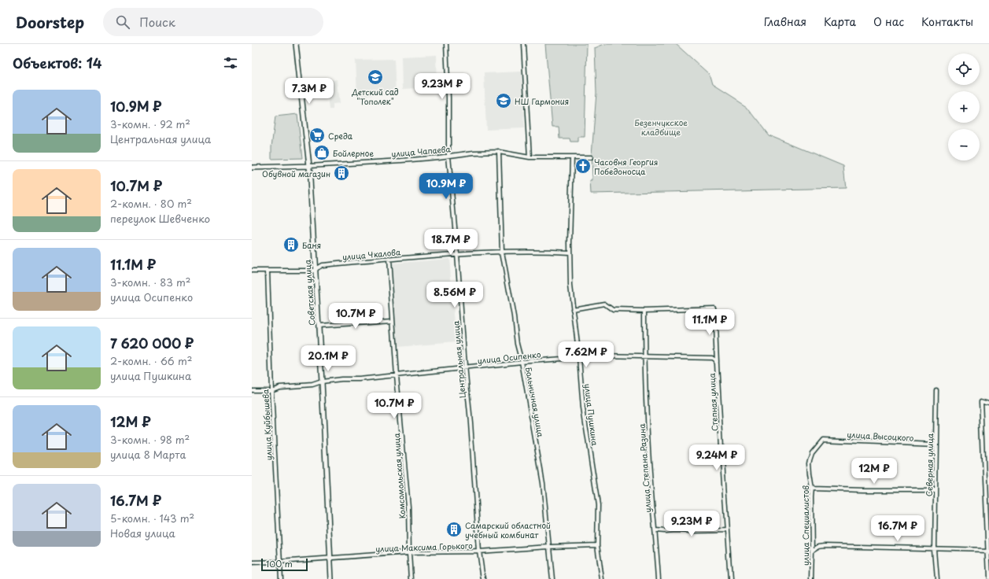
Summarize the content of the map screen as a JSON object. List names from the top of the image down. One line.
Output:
{"streets":{"street":["улица Чапаева","улица Чкалова","Советская улица","улица Осипенко","Центральная улица","Больничная улица","Степная улица","улица Пушкина","улица Куйбышева","улица Высоцкого","Северная улица","улица Степана Разина","Комсомольская улица","улица Специалистов","улица Максима Горького"]},"crossings":[["улица Чапаева","Советская улица"],["улица Чапаева","Центральная улица"],["улица Чапаева","Больничная улица"],["улица Чапаева","улица Пушкина"],["улица Чкалова","Советская улица"],["улица Чкалова","Центральная улица"],["улица Чкалова","Больничная улица"],["улица Чкалова","улица Пушкина"],["улица Чкалова","улица Куйбышева"],["улица Чкалова","Комсомольская улица"],["Советская улица","улица Осипенко"],["Советская улица","улица Максима Горького"],["улица Осипенко","Центральная улица"],["улица Осипенко","Больничная улица"],["улица Осипенко","Степная улица"],["улица Осипенко","улица Пушкина"],["улица Осипенко","улица Куйбышева"],["улица Осипенко","улица Степана Разина"],["улица Осипенко","Комсомольская улица"],["Центральная улица","улица Максима Горького"],["Больничная улица","улица Максима Горького"],["улица Пушкина","улица Максима Горького"],["улица Куйбышева","улица Максима Горького"],["улица Высоцкого","Северная улица"],["улица Высоцкого","улица Специалистов"],["Комсомольская улица","улица Максима Горького"]],"parks":["Безенчукское кладбище"],"places":{"school or university":["Детский сад \"Тополек\"","НШ Гармония"],"supermarket":["Среда"],"shop":["Бойлерное"],"church":["Часовня Георгия Победоносца"],"building":["Обувной магазин","Баня","Самарский областной учебный комбинат"]},"scale_bar":"100 m","page":{"header":"Doorstep","search":"Поиск","nav":["Главная","Карта","О нас","Контакты"],"heading":"Объектов: 14","map_buttons":["+","−"],"price":["9.23M ₽","7.3M ₽","10.9M ₽","18.7M ₽","8.56M ₽","10.7M ₽","11.1M ₽","7.62M ₽","20.1M ₽","10.7M ₽","9.24M ₽","12M ₽","9.23M ₽","16.7M ₽"],"list":[{"name":"10.9M ₽","note":"3-комн. · 92 m² · Центральная улица"},{"name":"10.7M ₽","note":"2-комн. · 80 m² · переулок Шевченко"},{"name":"11.1M ₽","note":"3-комн. · 83 m² · улица Осипенко"},{"name":"7 620 000 ₽","note":"2-комн. · 66 m² · улица Пушкина"},{"name":"12M ₽","note":"3-комн. · 98 m² · улица 8 Марта"},{"name":"16.7M ₽","note":"5-комн. · 143 m² · Новая улица"}],"scale":"100 m"}}
